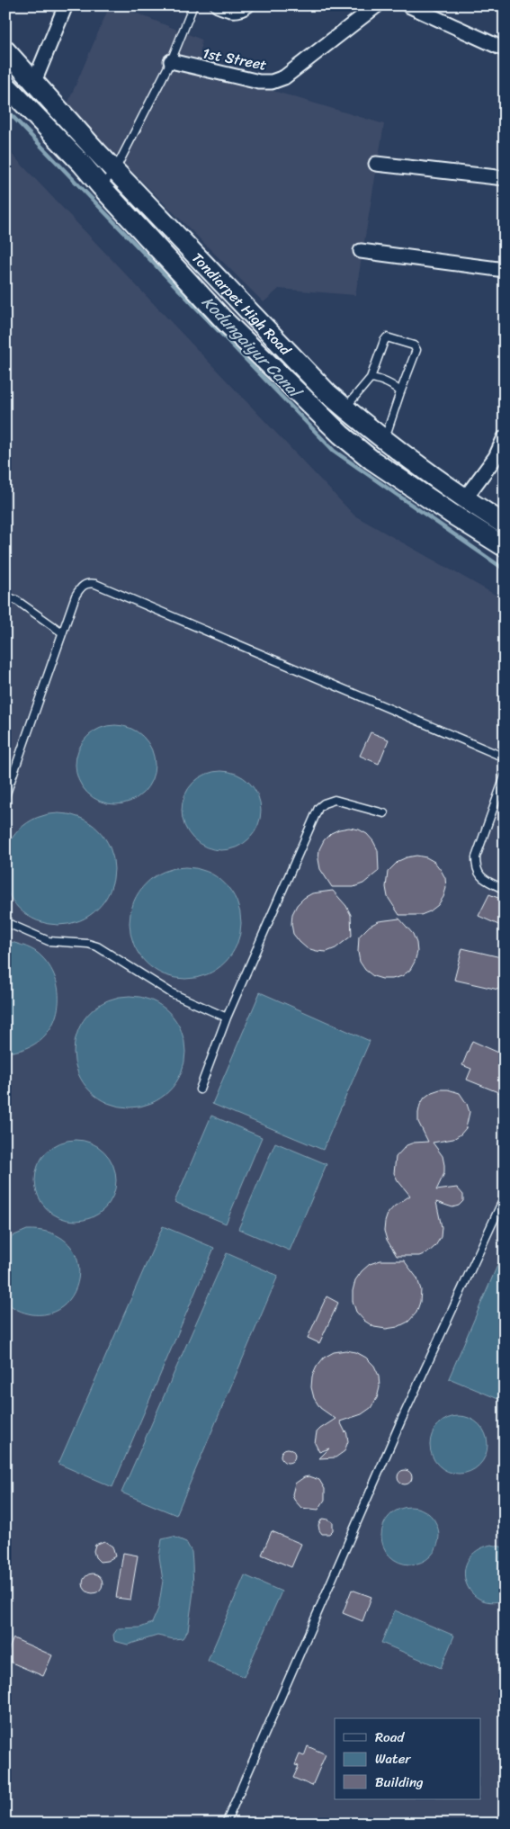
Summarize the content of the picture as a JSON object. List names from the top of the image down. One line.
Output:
{"streets":{"main road":["Tondiarpet High Road"],"street":["1st Street"]},"water":["Kodungaiyur Canal"],"legend":["Road","Water","Building"]}
